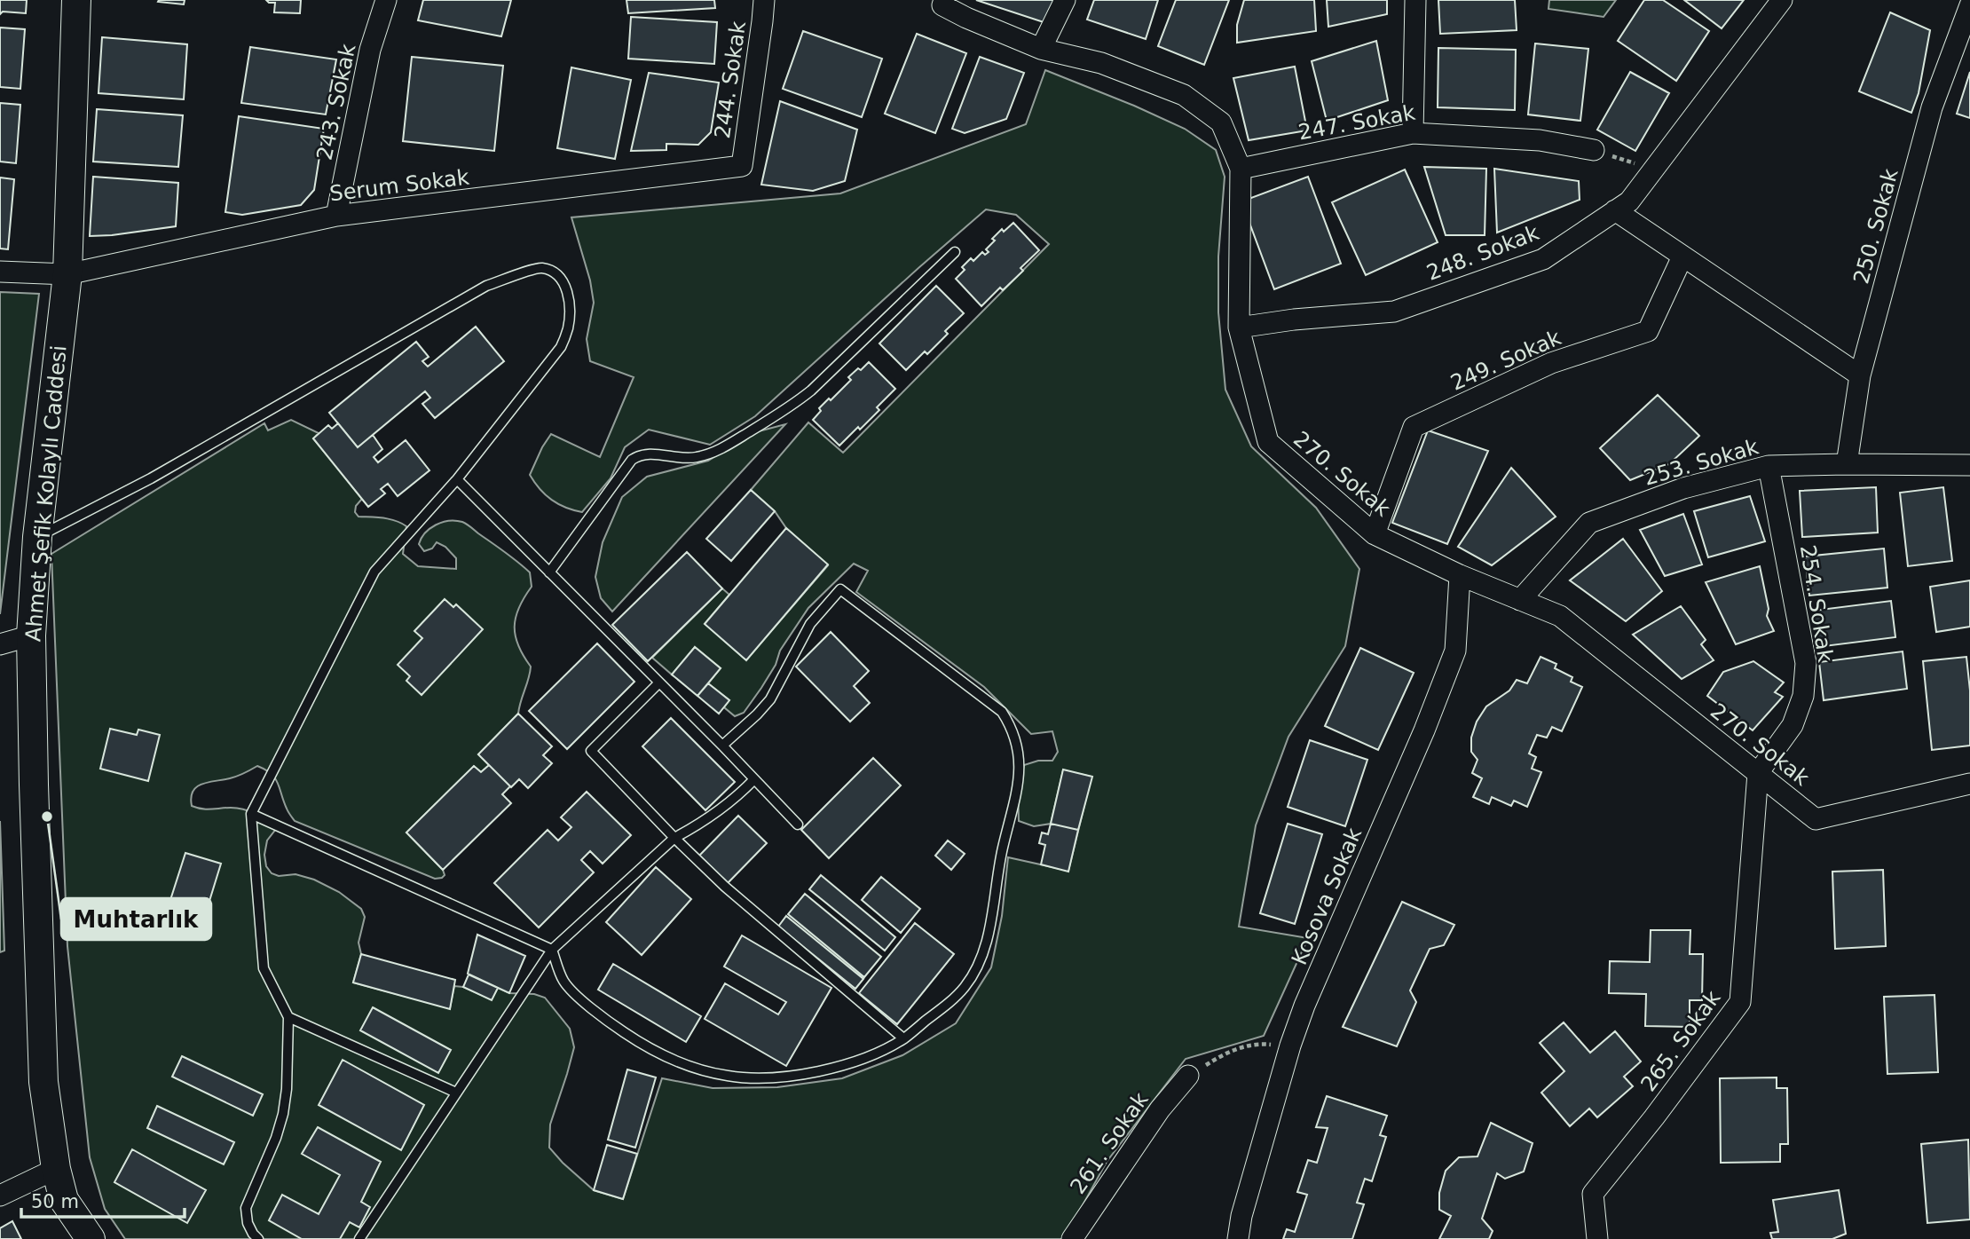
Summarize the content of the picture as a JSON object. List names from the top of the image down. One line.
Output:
{"streets":{"main road":["Ahmet Şefik Kolaylı Caddesi"],"street":["244. Sokak","243. Sokak","247. Sokak","Serum Sokak","250. Sokak","248. Sokak","249. Sokak","253. Sokak","270. Sokak","254. Sokak","Kosova Sokak","265. Sokak","261. Sokak"]},"crossings":[["244. Sokak","Serum Sokak"],["243. Sokak","Serum Sokak"],["247. Sokak","270. Sokak"],["Serum Sokak","Ahmet Şefik Kolaylı Caddesi"],["250. Sokak","253. Sokak"],["248. Sokak","270. Sokak"],["249. Sokak","270. Sokak"],["253. Sokak","270. Sokak"],["253. Sokak","254. Sokak"],["270. Sokak","254. Sokak"],["270. Sokak","Kosova Sokak"],["270. Sokak","265. Sokak"],["254. Sokak","265. Sokak"]],"places":["Muhtarlık"],"scale_bar":"50 m"}
